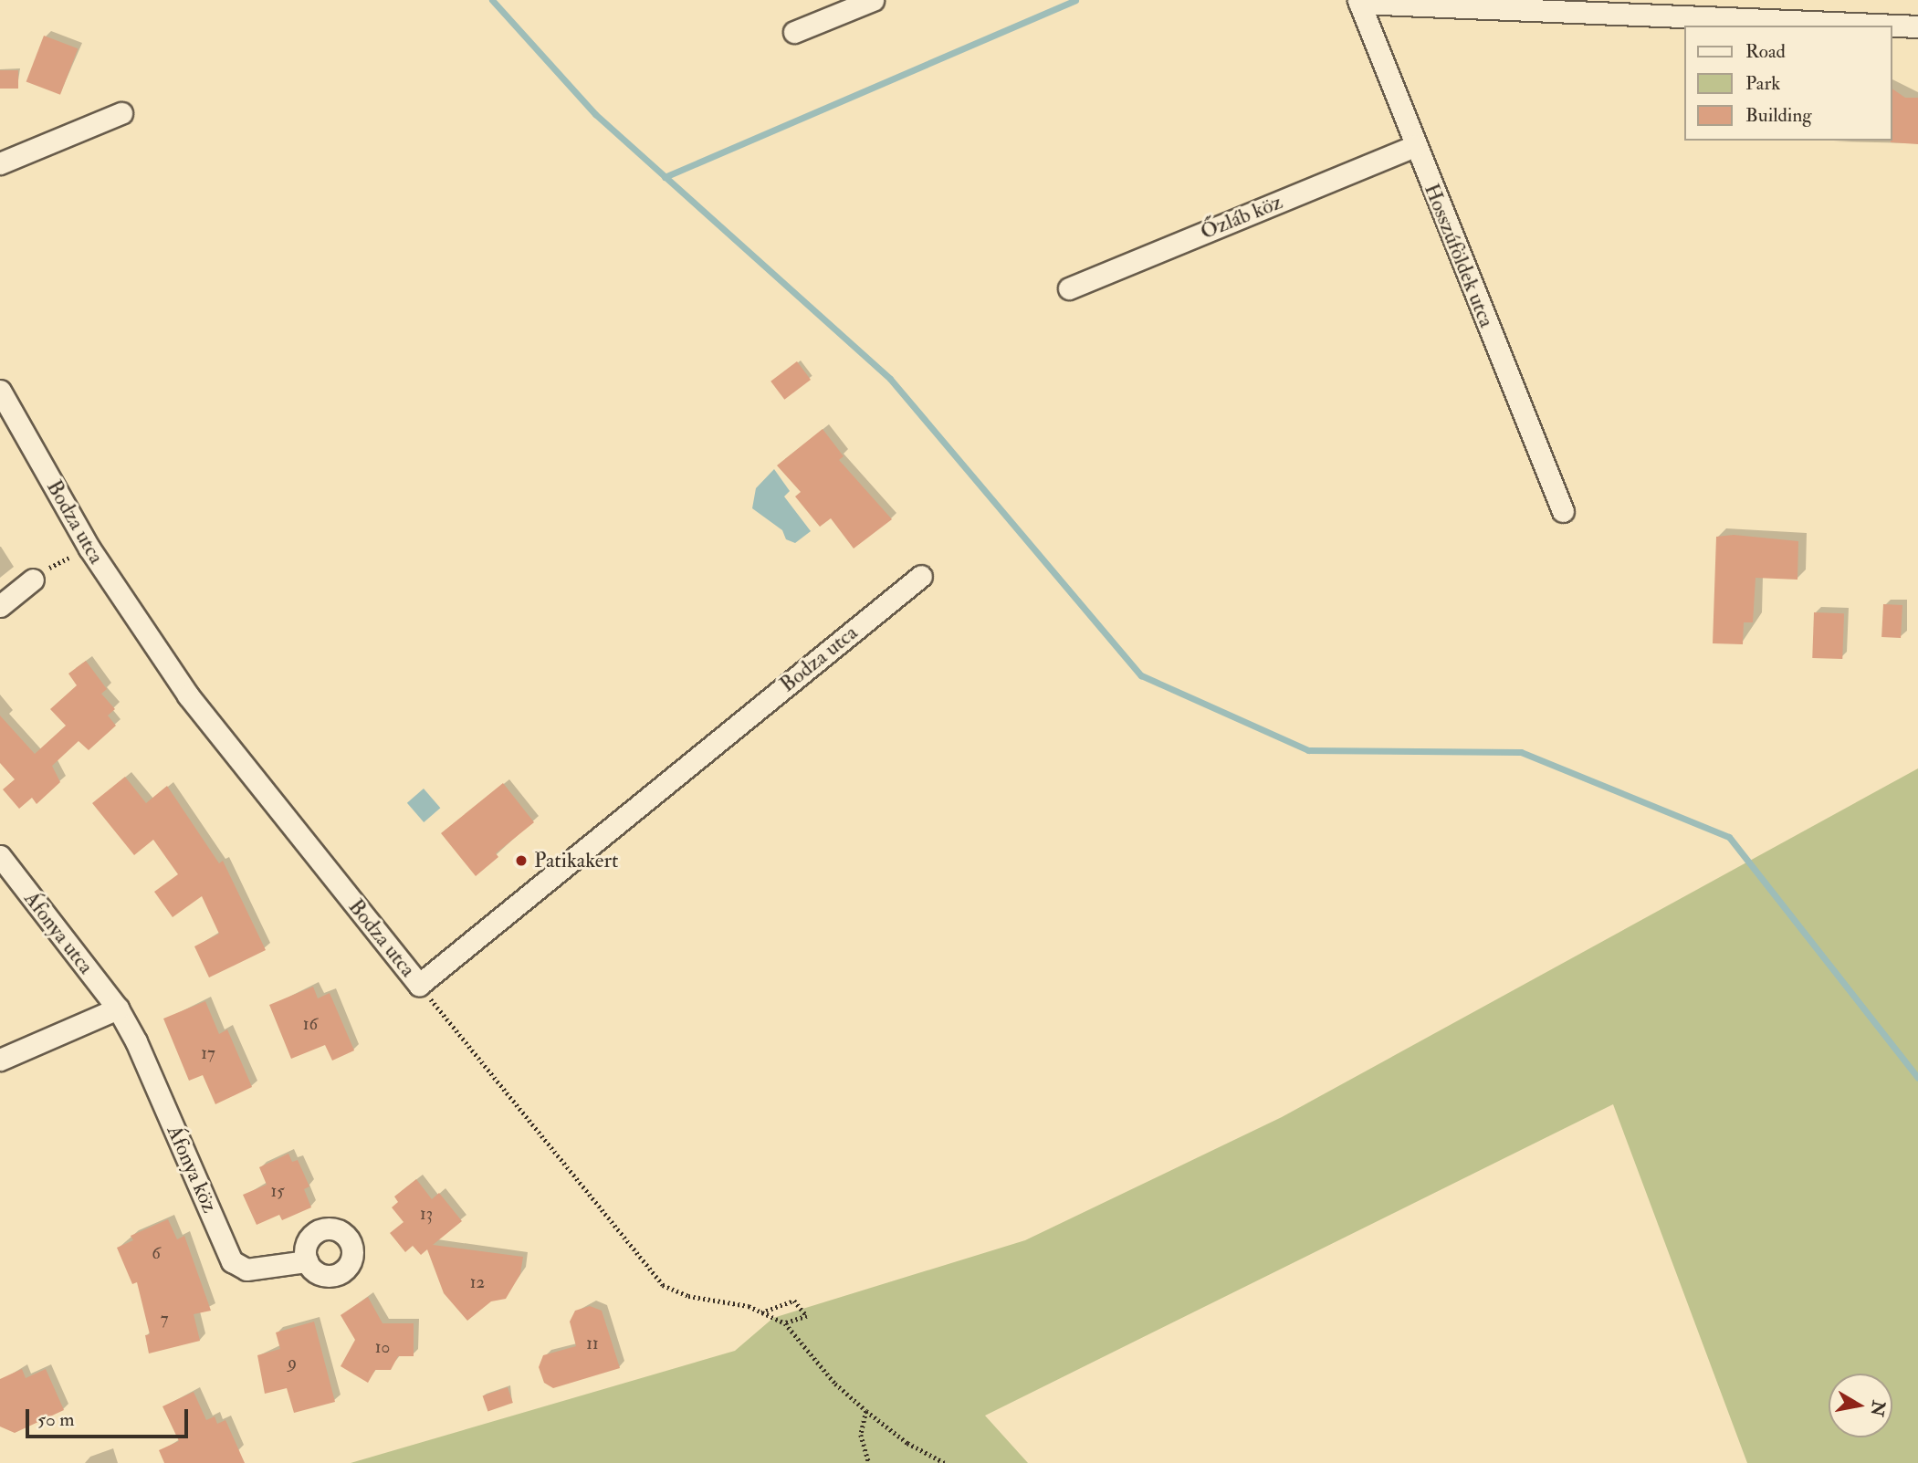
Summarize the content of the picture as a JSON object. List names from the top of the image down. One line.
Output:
{"streets":{"street":["Őzláb köz","Hosszúföldek utca","Bodza utca","Áfonya utca","Áfonya köz"]},"crossings":[["Őzláb köz","Hosszúföldek utca"],["Áfonya utca","Áfonya köz"]],"places":["Patikakert"],"house_numbers":["16","17","15","13","6","12","7","11","10","9"],"legend":["Road","Park","Building"],"scale_bar":"50 m","north":"right"}
